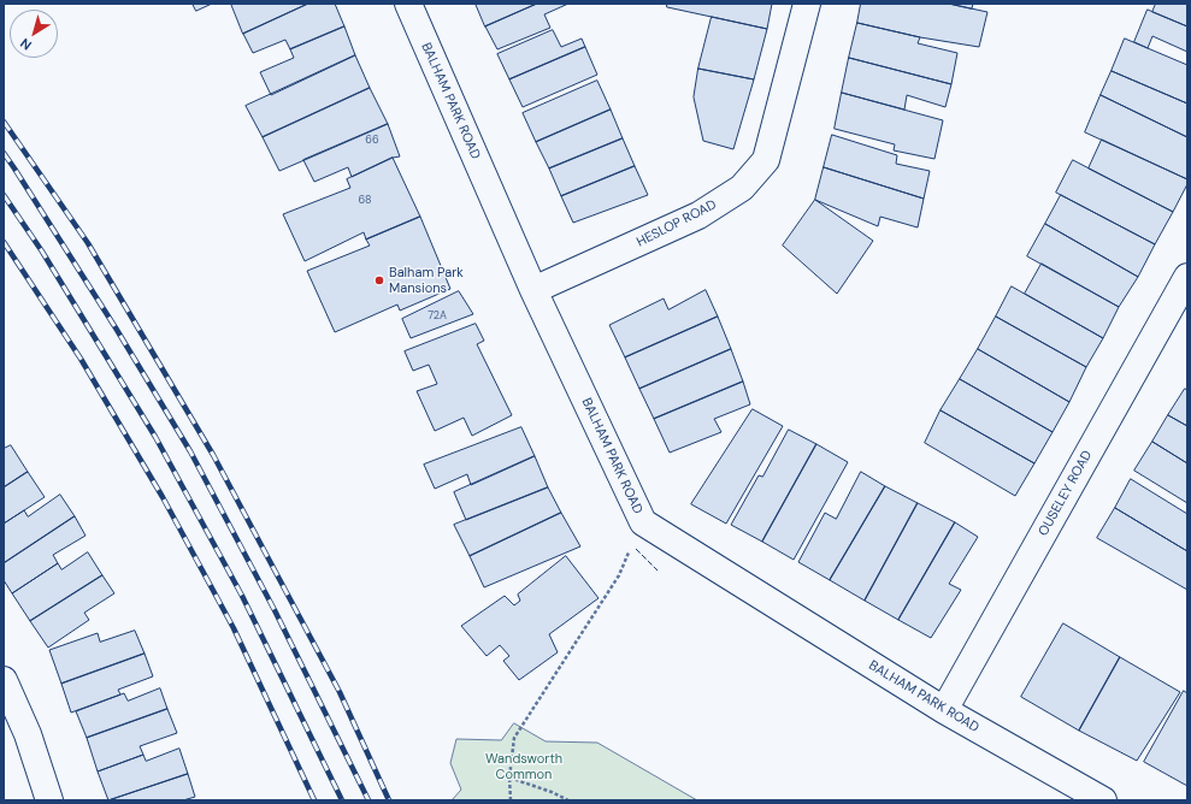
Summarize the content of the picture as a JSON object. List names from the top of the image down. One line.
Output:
{"streets":{"street":["BALHAM PARK ROAD","HESLOP ROAD","OUSELEY ROAD"]},"crossings":[["BALHAM PARK ROAD","HESLOP ROAD"],["BALHAM PARK ROAD","OUSELEY ROAD"]],"parks":["Wandsworth Common"],"places":["Balham Park Mansions"],"house_numbers":["66","68","72A"],"north":"bottom left"}
